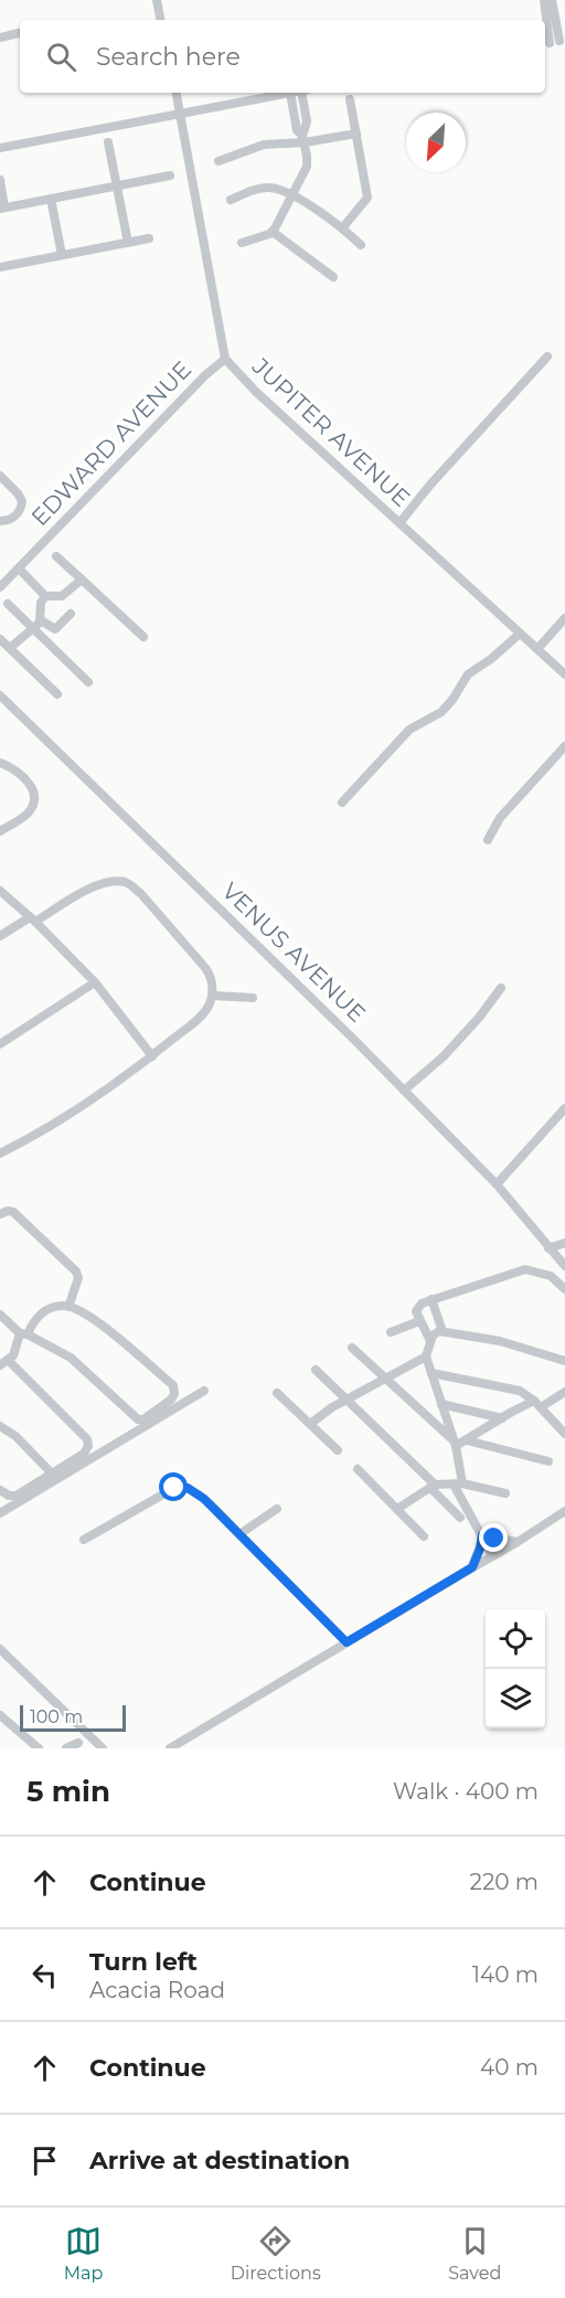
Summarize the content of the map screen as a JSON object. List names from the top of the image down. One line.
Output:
{"streets":{"street":["JUPITER AVENUE","EDWARD AVENUE","VENUS AVENUE"]},"crossings":[["JUPITER AVENUE","EDWARD AVENUE"]],"scale_bar":"100 m","north":"bottom left","page":{"search":"Search here","scale":"100 m","heading":["5 min","Walk · 400 m"],"list":[["Continue","220 m"],["Turn left","Acacia Road","140 m"],["Continue","40 m"],"Arrive at destination"],"nav":["Map","Directions","Saved"]}}
